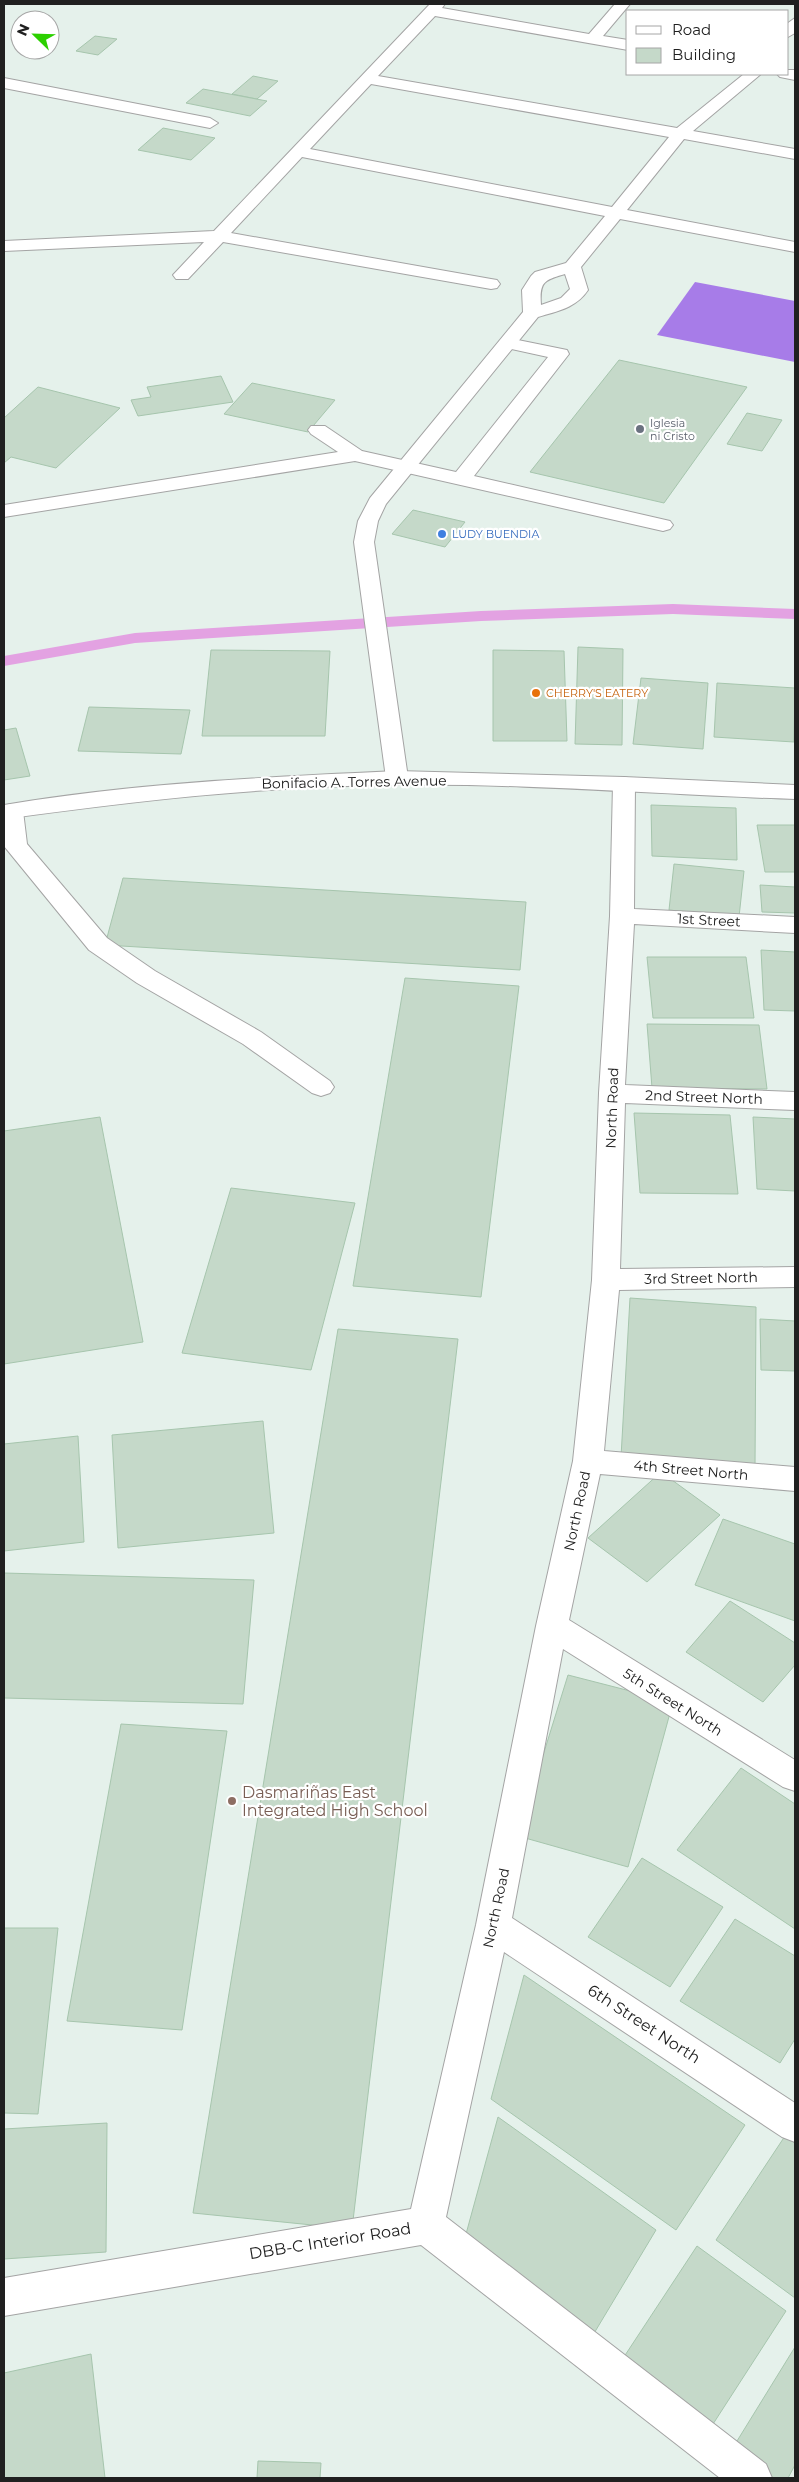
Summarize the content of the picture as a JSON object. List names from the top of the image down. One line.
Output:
{"streets":{"street":["Bonifacio A. Torres Avenue","1st Street","2nd Street North","North Road","3rd Street North","4th Street North","5th Street North","6th Street North","DBB-C Interior Road"]},"crossings":[["Bonifacio A. Torres Avenue","North Road"],["1st Street","North Road"],["2nd Street North","North Road"],["North Road","3rd Street North"],["North Road","4th Street North"],["North Road","5th Street North"],["North Road","6th Street North"],["North Road","DBB-C Interior Road"]],"places":["Iglesia ni Cristo","LUDY BUENDIA","CHERRY'S EATERY","Dasmariñas East Integrated High School"],"legend":["Road","Building"],"north":"top left"}
